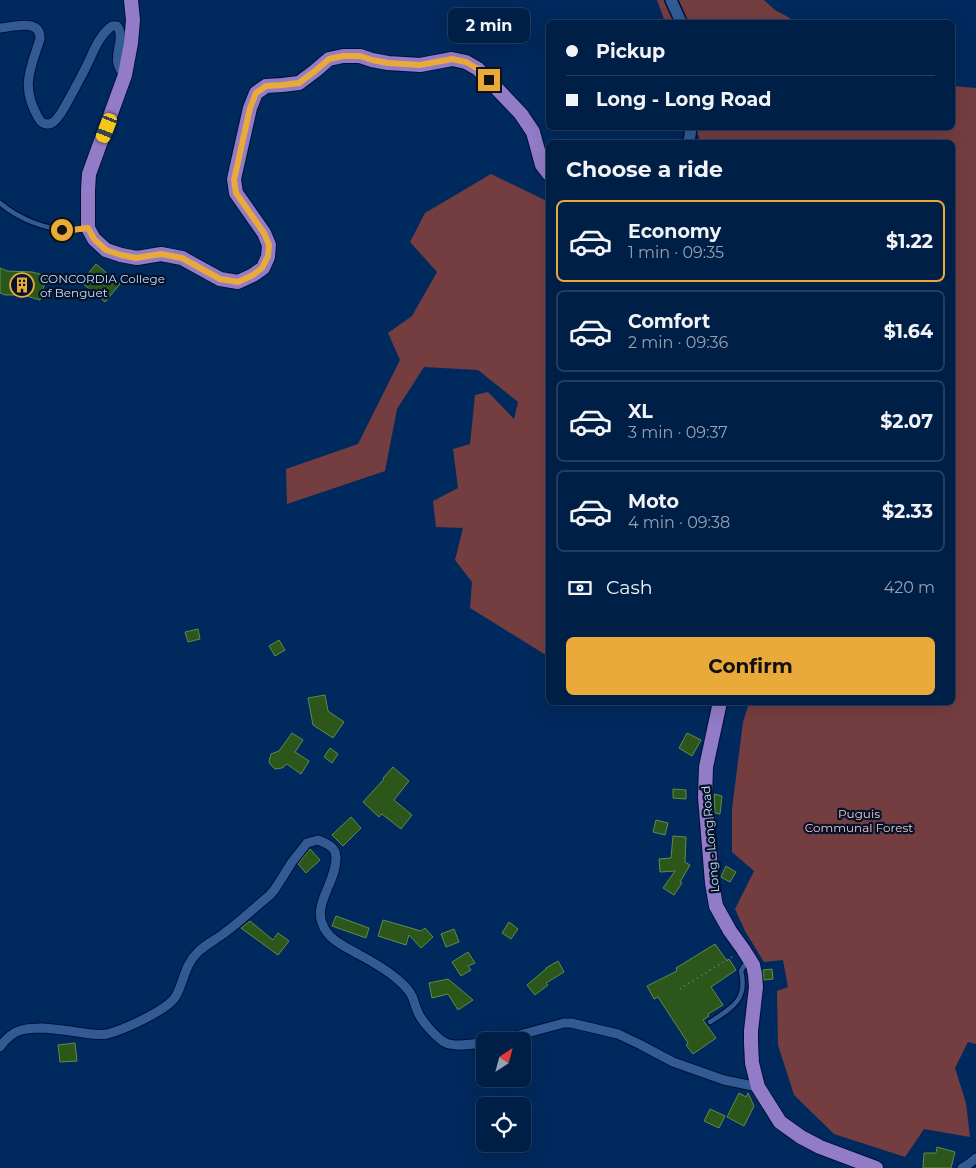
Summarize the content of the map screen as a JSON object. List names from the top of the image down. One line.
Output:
{"streets":{"main road":["Long - Long Road"]},"parks":["Puguis Communal Forest"],"places":{"building":["CONCORDIA College of Benguet"]},"north":"top right","page":{"bubble":"2 min","banner":["Pickup","Long - Long Road"],"heading":"Choose a ride","list":[{"name":"Economy","note":"1 min · 09:35","value":"$1.22"},{"name":"Comfort","note":"2 min · 09:36","value":"$1.64"},{"name":"XL","note":"3 min · 09:37","value":"$2.07"},{"name":"Moto","note":"4 min · 09:38","value":"$2.33"}],"pay":["Cash","420 m"],"buttons":"Confirm"}}
